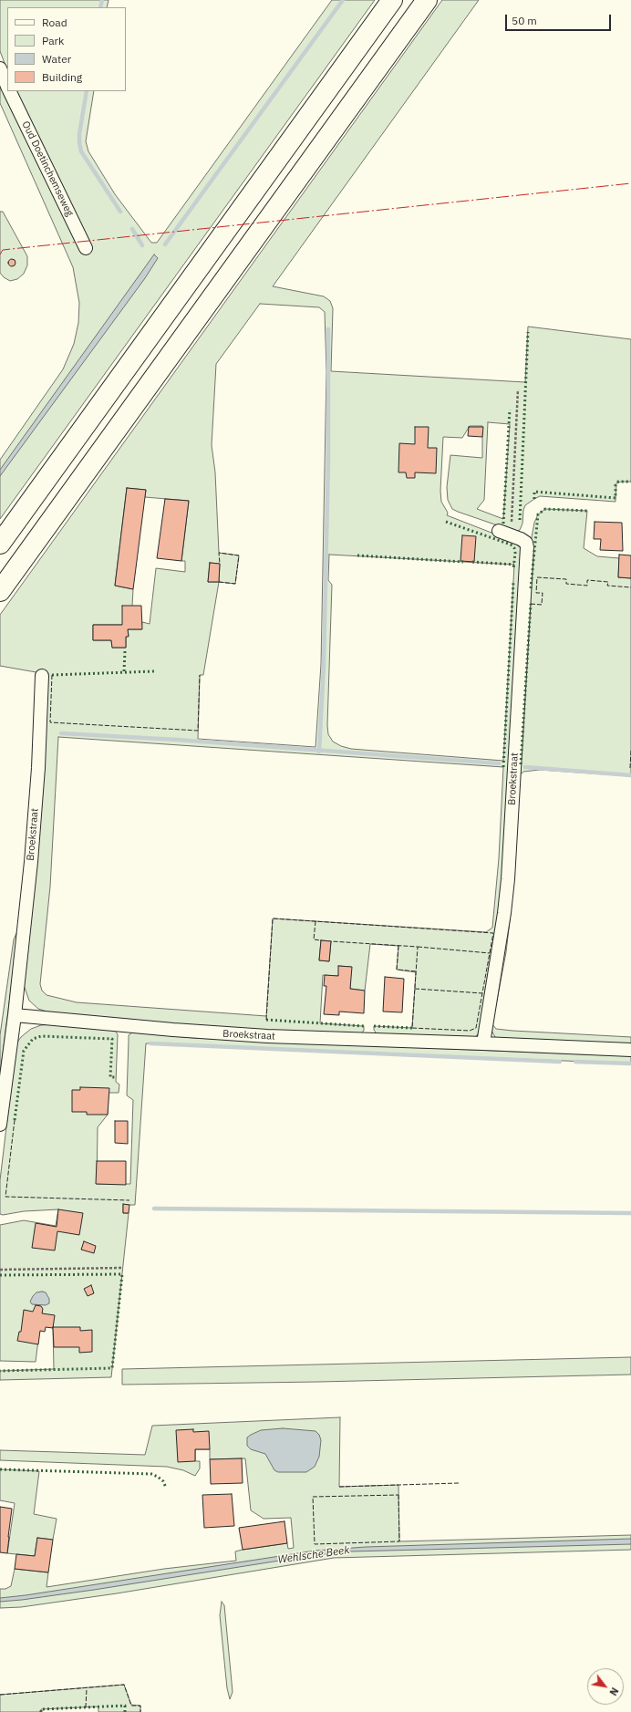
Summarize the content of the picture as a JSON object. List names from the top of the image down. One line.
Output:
{"streets":{"street":["Oud Doetinchemseweg","Broekstraat"]},"water":["Wehlsche Beek"],"legend":["Road","Park","Water","Building"],"scale_bar":"50 m","north":"bottom right"}
